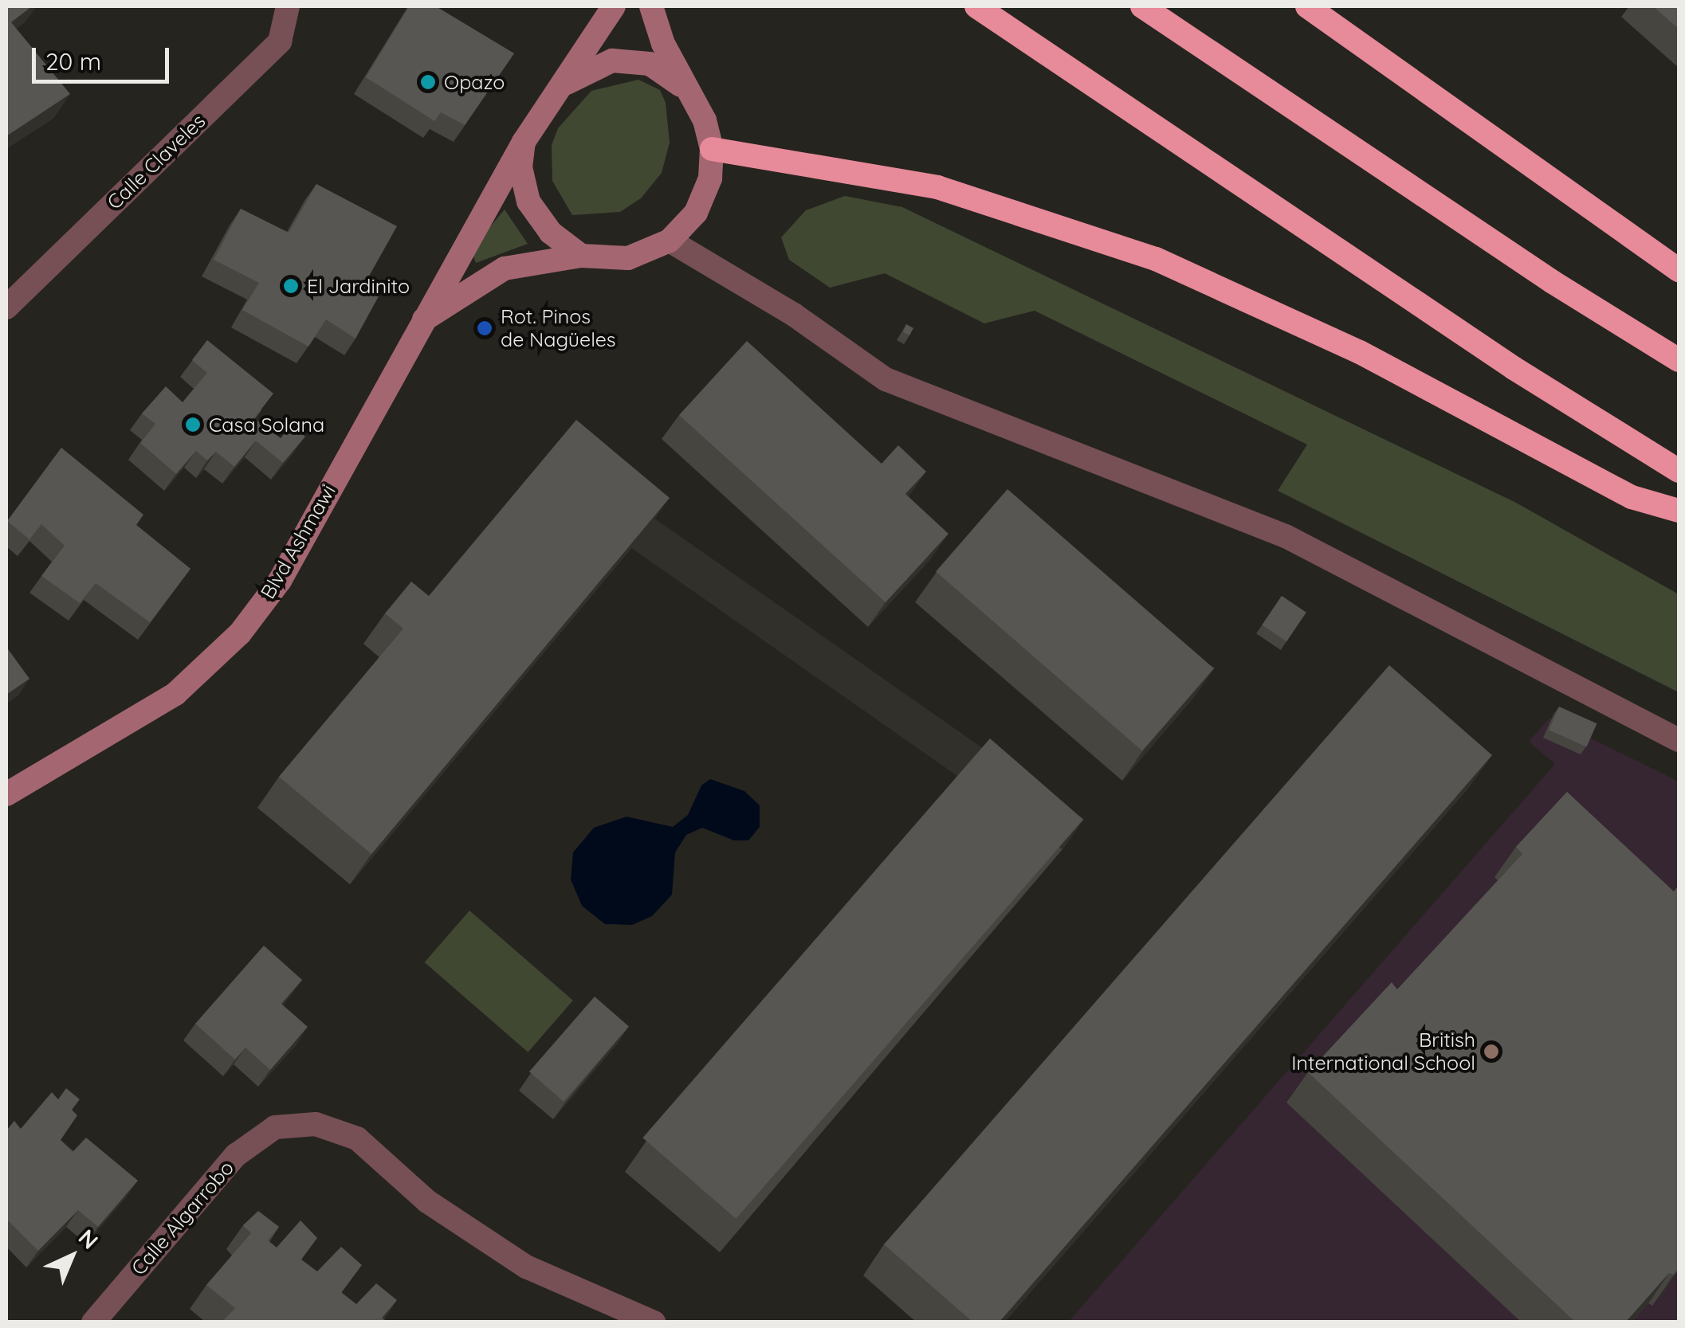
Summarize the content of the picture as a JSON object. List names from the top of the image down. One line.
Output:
{"streets":{"street":["Calle Claveles","Blvd Ashmawi","Calle Algarrobo"]},"places":["Opazo","El Jardinito","Rot. Pinos de Nagüeles","Casa Solana","British International School"],"scale_bar":"20 m","north":"top right"}
